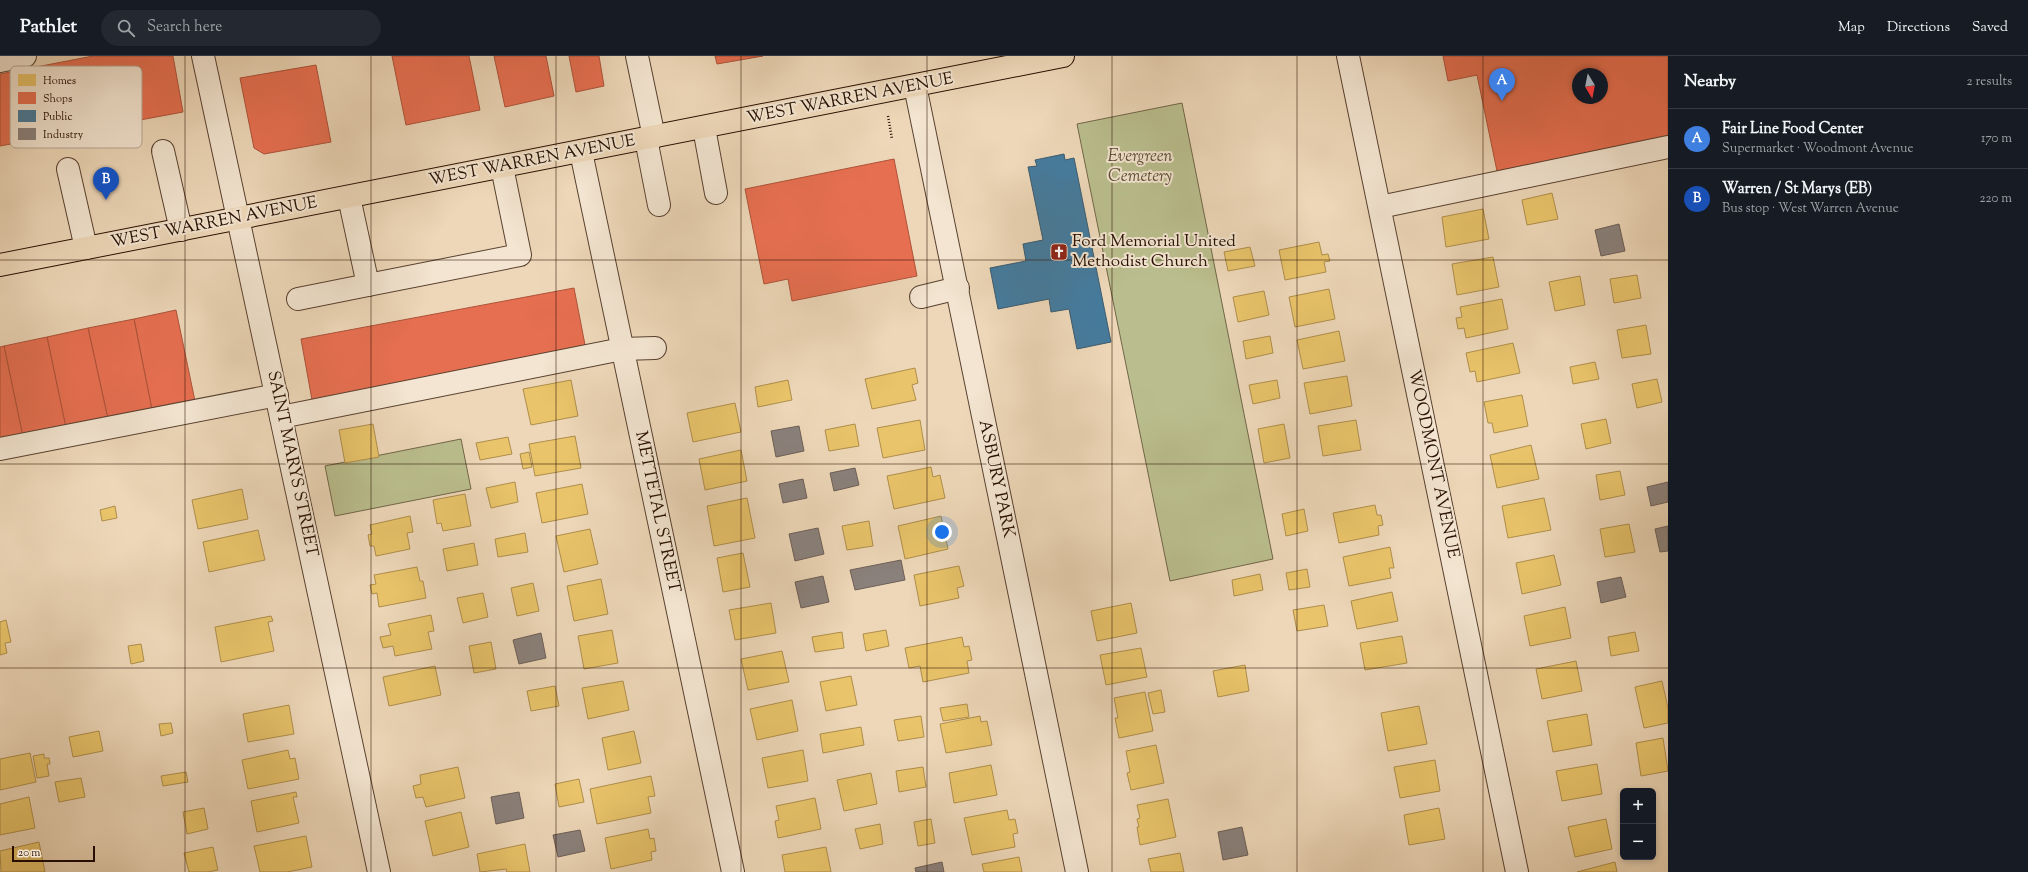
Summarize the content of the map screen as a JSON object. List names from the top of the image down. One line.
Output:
{"streets":{"main road":["WEST WARREN AVENUE"],"street":["SAINT MARYS STREET","WOODMONT AVENUE","ASBURY PARK","METTETAL STREET"]},"crossings":[["WEST WARREN AVENUE","SAINT MARYS STREET"],["WEST WARREN AVENUE","ASBURY PARK"],["WEST WARREN AVENUE","METTETAL STREET"]],"parks":["Evergreen Cemetery"],"places":{"church":["Ford Memorial United Methodist Church"]},"legend":["Homes","Shops","Public","Industry"],"scale_bar":"20 m","north":"bottom","page":{"header":"Pathlet","search":"Search here","nav":["Map","Directions","Saved"],"heading":["Nearby","2 results"],"pins":["A","B"],"list":[{"mark":"A","name":"Fair Line Food Center","note":"Supermarket · Woodmont Avenue","value":"170 m"},{"mark":"B","name":"Warren / St Marys (EB)","note":"Bus stop · West Warren Avenue","value":"220 m"}],"map_buttons":["+","−"],"scale":"20 m"}}
